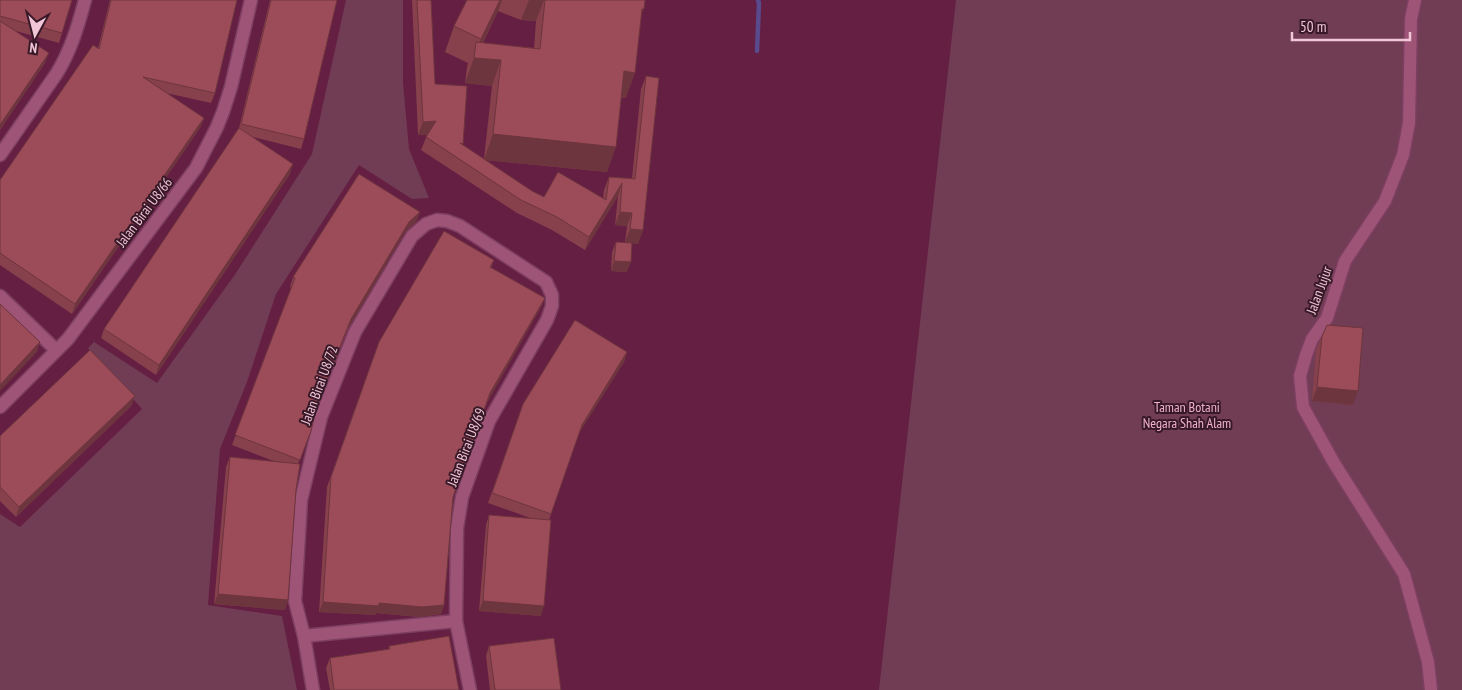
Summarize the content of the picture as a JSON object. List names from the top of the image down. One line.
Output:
{"streets":{"street":["Jalan Birai U8/66","Jalan Jujur","Jalan Birai U8/72","Jalan Birai U8/69"]},"crossings":[["Jalan Birai U8/72","Jalan Birai U8/69"]],"parks":["Taman Botani Negara Shah Alam"],"scale_bar":"50 m","north":"bottom"}
